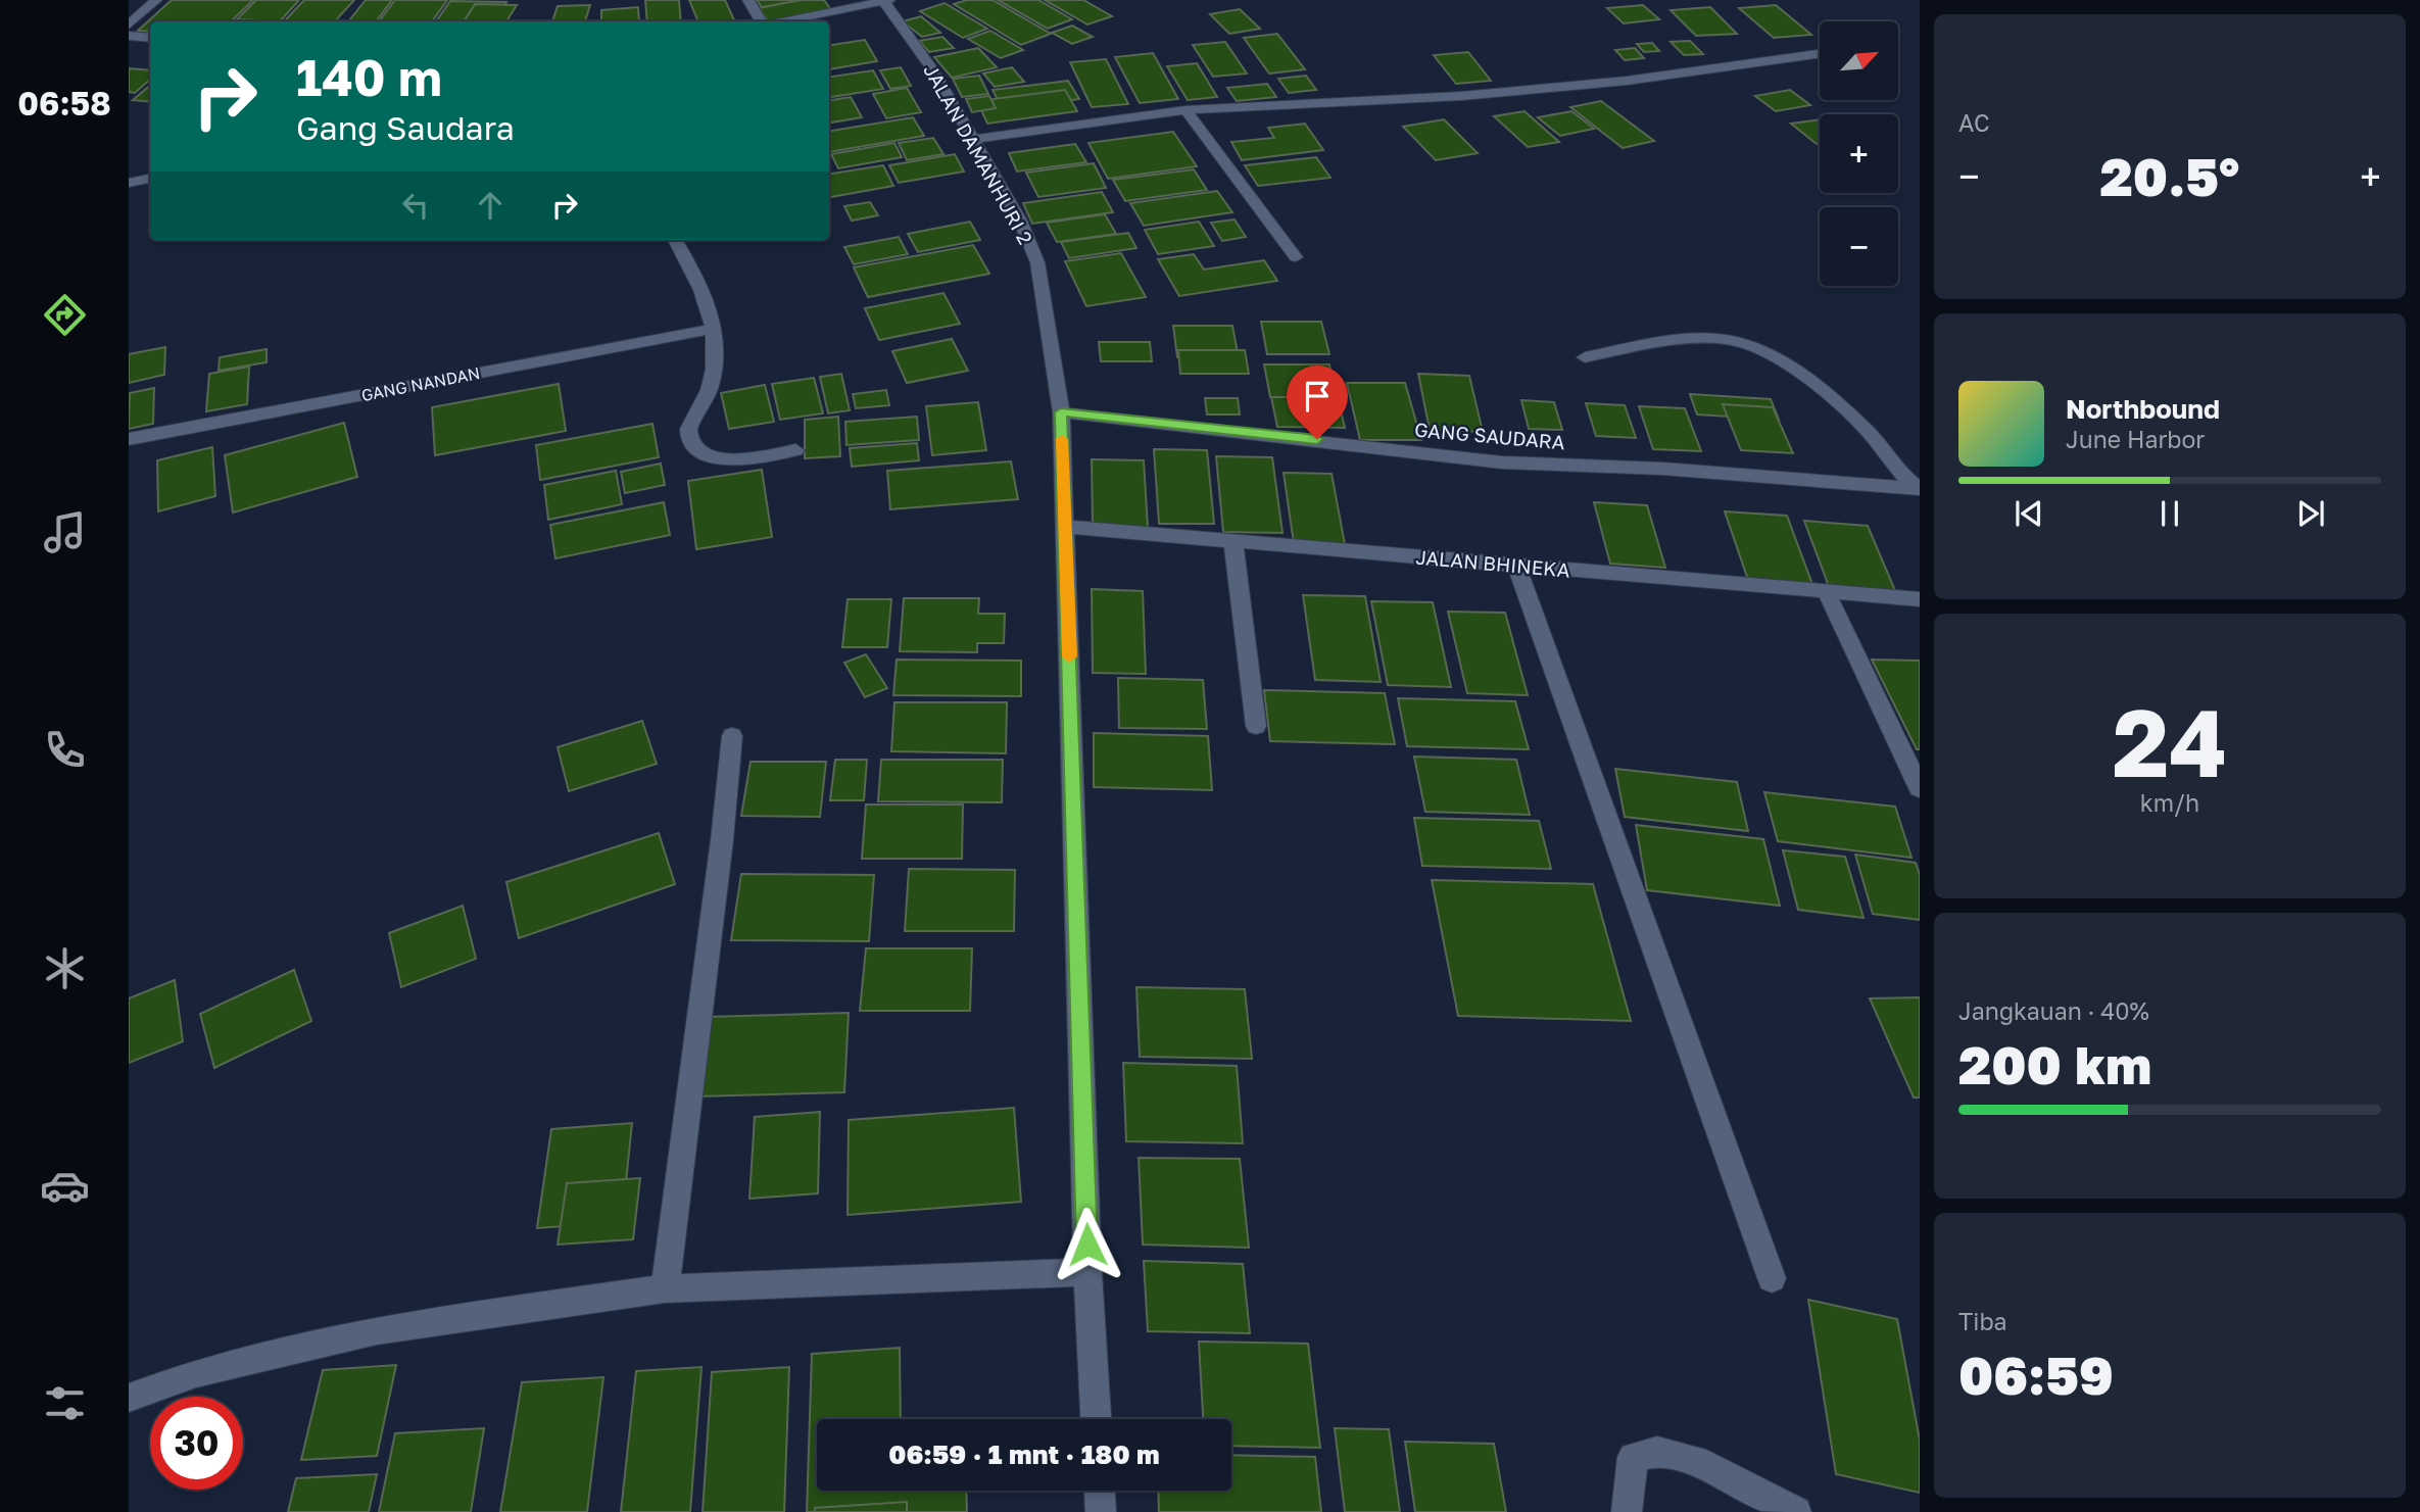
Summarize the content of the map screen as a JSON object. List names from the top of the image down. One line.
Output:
{"streets":{"street":["JALAN DAMANHURI 2","GANG NANDAN","GANG SAUDARA","JALAN BHINEKA"]},"crossings":[["JALAN DAMANHURI 2","GANG SAUDARA"],["JALAN DAMANHURI 2","JALAN BHINEKA"]],"north":"top right","page":{"tabs":"06:58","tile":["AC",["24","km/h"],["Jangkauan · 40%","200 km"],["Tiba","06:59"]],"map_buttons":["+","−"],"turn":["140 m","Gang Saudara"],"heat":["−","20.5°","+"],"song":["Northbound","June Harbor"],"limit":"30","trip":"06:59 · 1 mnt · 180 m"}}
